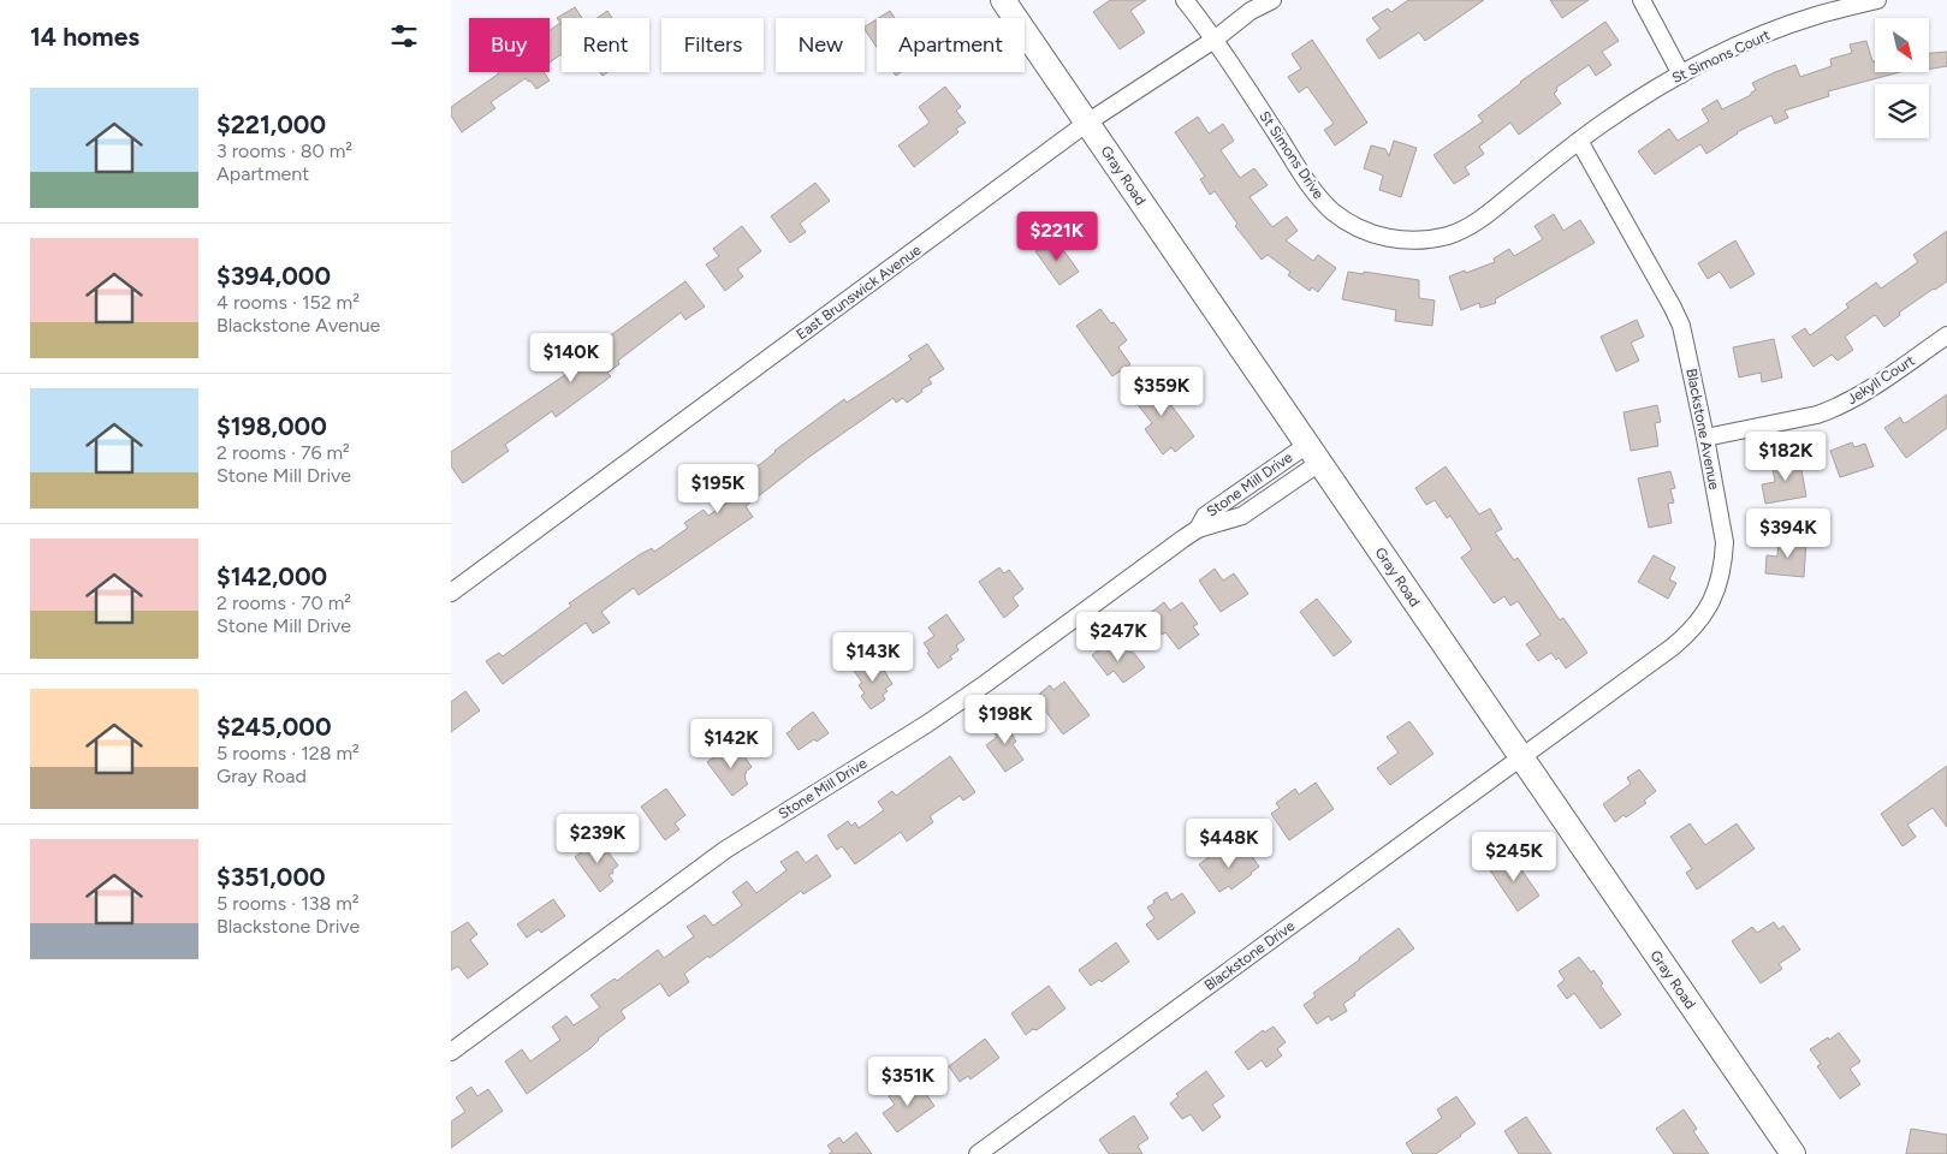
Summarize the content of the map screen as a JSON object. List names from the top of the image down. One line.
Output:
{"streets":{"street":["St Simons Court","St Simons Drive","Gray Road","East Brunswick Avenue","Jekyll Court","Blackstone Avenue","Stone Mill Drive","Blackstone Drive"]},"crossings":[["St Simons Court","St Simons Drive"],["St Simons Court","Blackstone Avenue"],["St Simons Drive","East Brunswick Avenue"],["St Simons Drive","Blackstone Avenue"],["Gray Road","East Brunswick Avenue"],["Gray Road","Blackstone Avenue"],["Gray Road","Stone Mill Drive"],["Gray Road","Blackstone Drive"],["Jekyll Court","Blackstone Avenue"],["Blackstone Avenue","Blackstone Drive"]],"north":"bottom right","page":{"heading":"14 homes","chip":["Buy","Rent","Filters","New","Apartment"],"list":[{"name":"$221,000","note":"3 rooms · 80 m² · Apartment"},{"name":"$394,000","note":"4 rooms · 152 m² · Blackstone Avenue"},{"name":"$198,000","note":"2 rooms · 76 m² · Stone Mill Drive"},{"name":"$142,000","note":"2 rooms · 70 m² · Stone Mill Drive"},{"name":"$245,000","note":"5 rooms · 128 m² · Gray Road"},{"name":"$351,000","note":"5 rooms · 138 m² · Blackstone Drive"}],"price":["$221K","$140K","$359K","$182K","$195K","$394K","$247K","$143K","$198K","$142K","$239K","$448K","$245K","$351K"]}}
